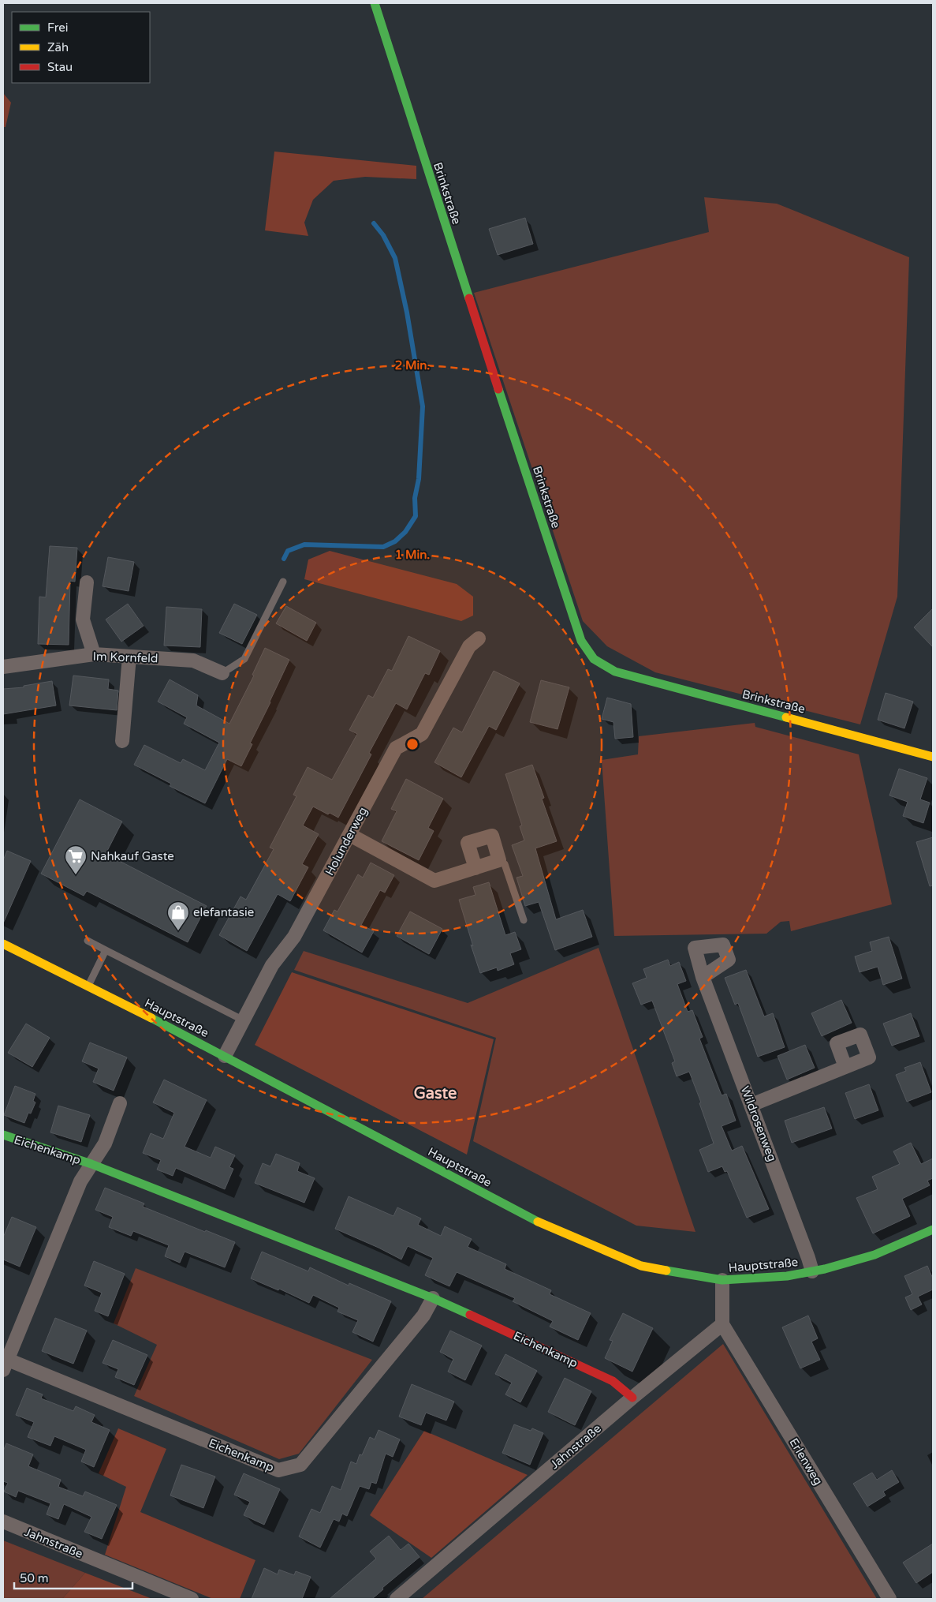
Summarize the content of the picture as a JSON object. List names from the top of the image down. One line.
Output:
{"streets":{"street":["Brinkstraße","Im Kornfeld","Holunderweg","Hauptstraße","Wildrosenweg","Eichenkamp","Jahnstraße","Erlenweg"]},"crossings":[["Holunderweg","Hauptstraße"],["Hauptstraße","Wildrosenweg"],["Eichenkamp","Jahnstraße"],["Jahnstraße","Erlenweg"]],"districts":["Gaste"],"places":{"supermarket":["Nahkauf Gaste"],"shop":["elefantasie"]},"legend":["Frei","Zäh","Stau"],"scale_bar":"50 m","rings":["2 Min.","1 Min."]}
